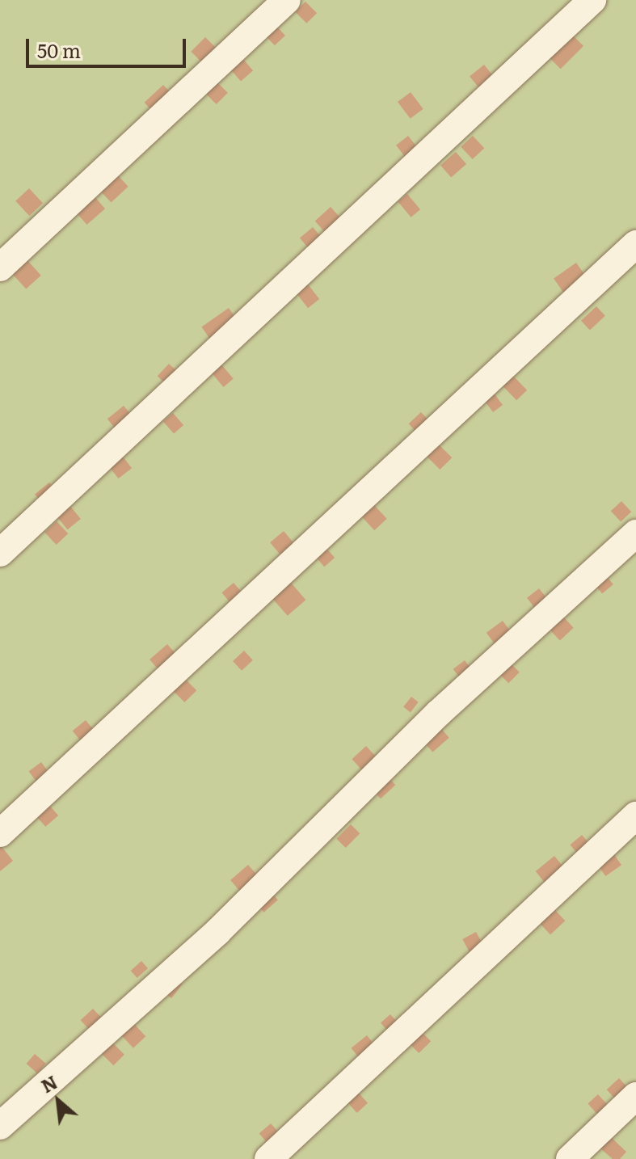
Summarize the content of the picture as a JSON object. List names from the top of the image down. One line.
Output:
{"scale_bar":"50 m","north":"top left"}
